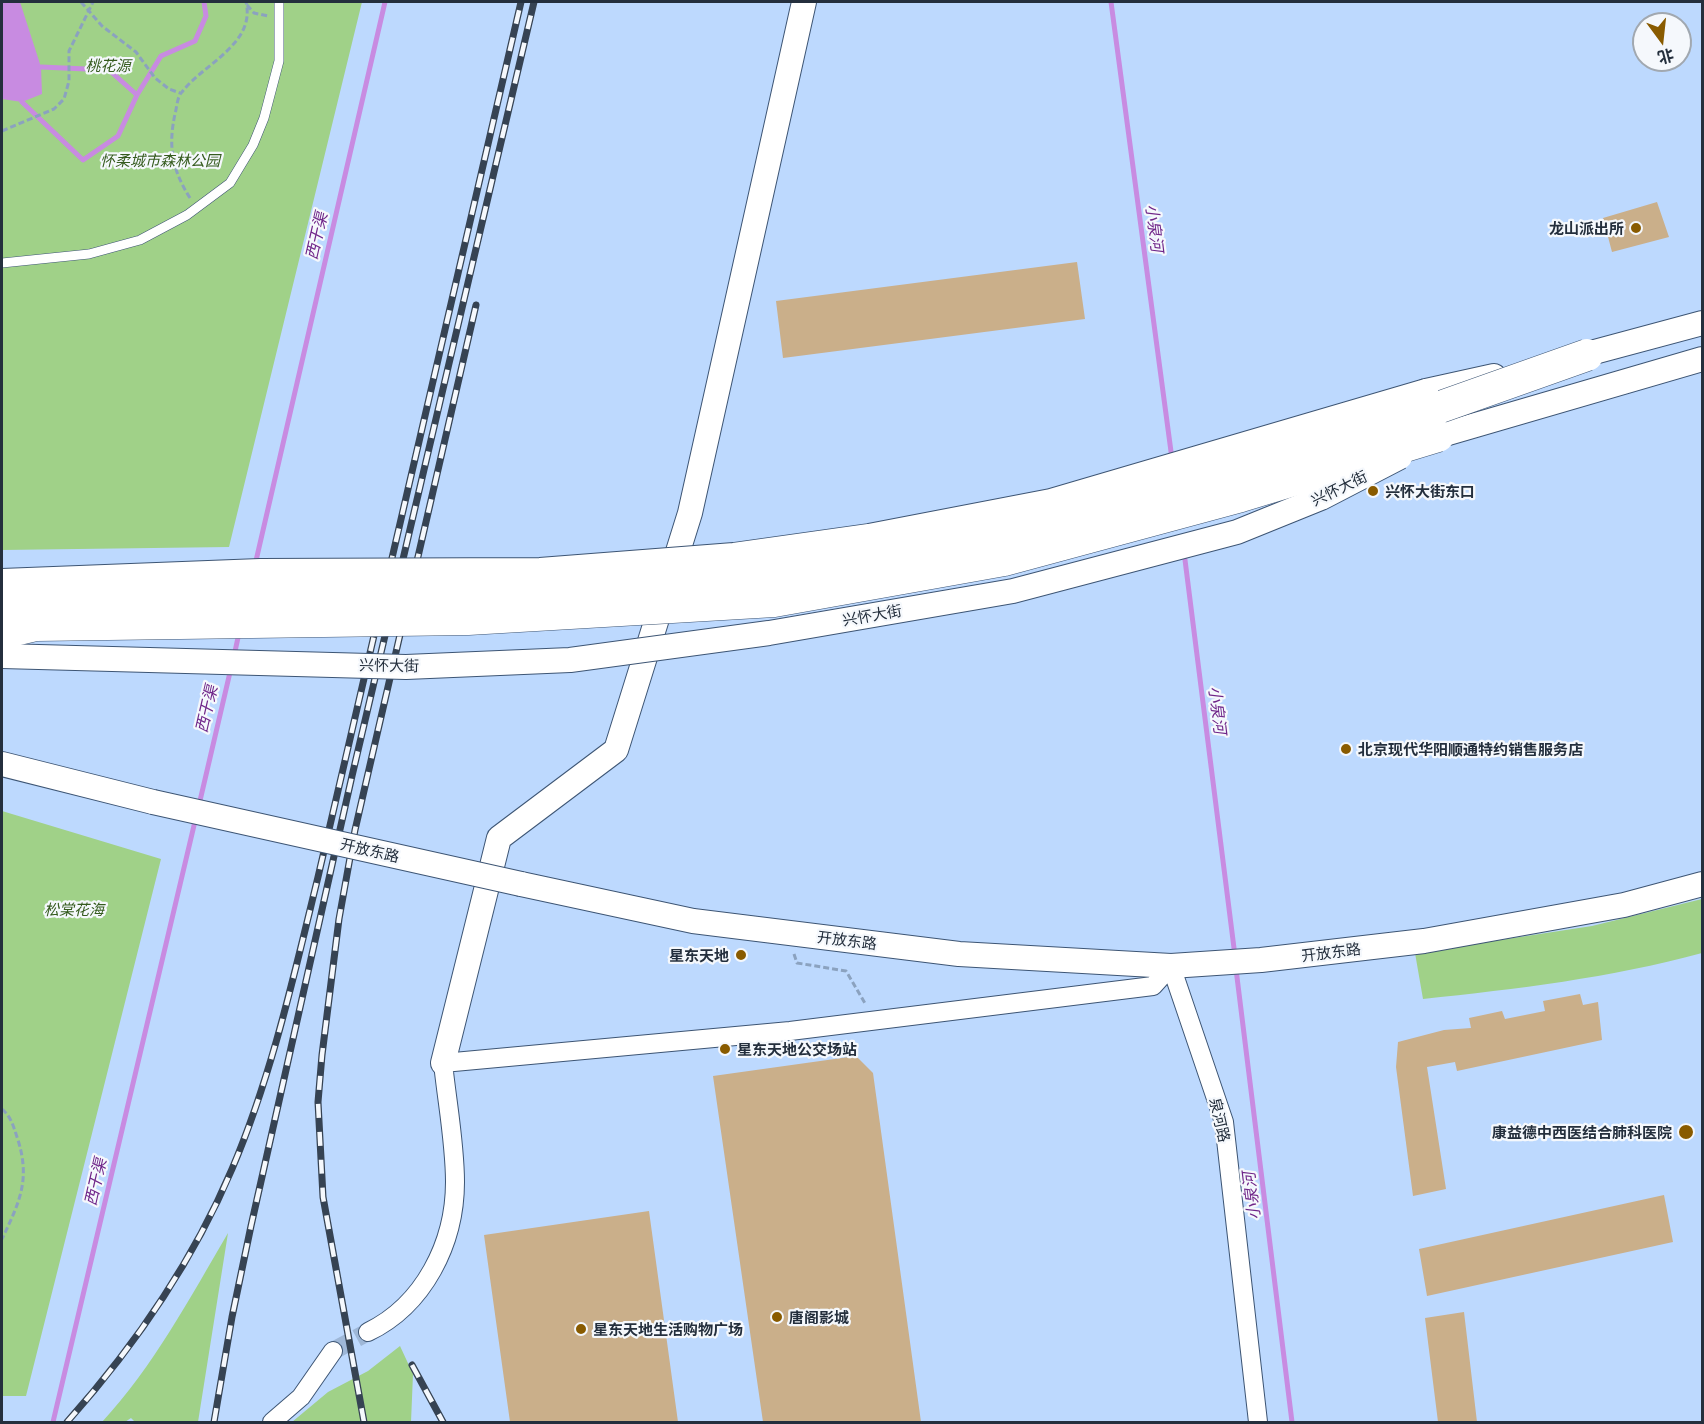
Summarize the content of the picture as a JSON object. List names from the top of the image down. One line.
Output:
{"streets":{"main road":["兴怀大街","开放东路"],"street":["泉河路"]},"crossings":[["开放东路","泉河路"]],"water":["小泉河","西干渠"],"parks":["桃花源","怀柔城市森林公园","松棠花海"],"places":["龙山派出所","兴怀大街东口","北京现代华阳顺通特约销售服务店","星东天地","星东天地公交场站","康益德中西医结合肺科医院","唐阁影城","星东天地生活购物广场"],"north":"bottom"}
